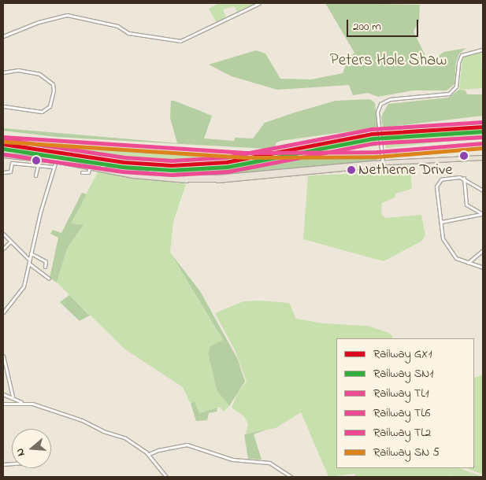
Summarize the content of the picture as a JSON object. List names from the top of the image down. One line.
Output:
{"parks":["Peters Hole Shaw"],"places":["Netherne Drive"],"lines":["rail line TL1","rail line GX1","rail line SN1","rail line TL6","rail line TL2"],"legend":["Railway GX1","Railway SN1","Railway TL1","Railway TL6","Railway TL2","Railway SN 5"],"scale_bar":"200 m","north":"left"}
